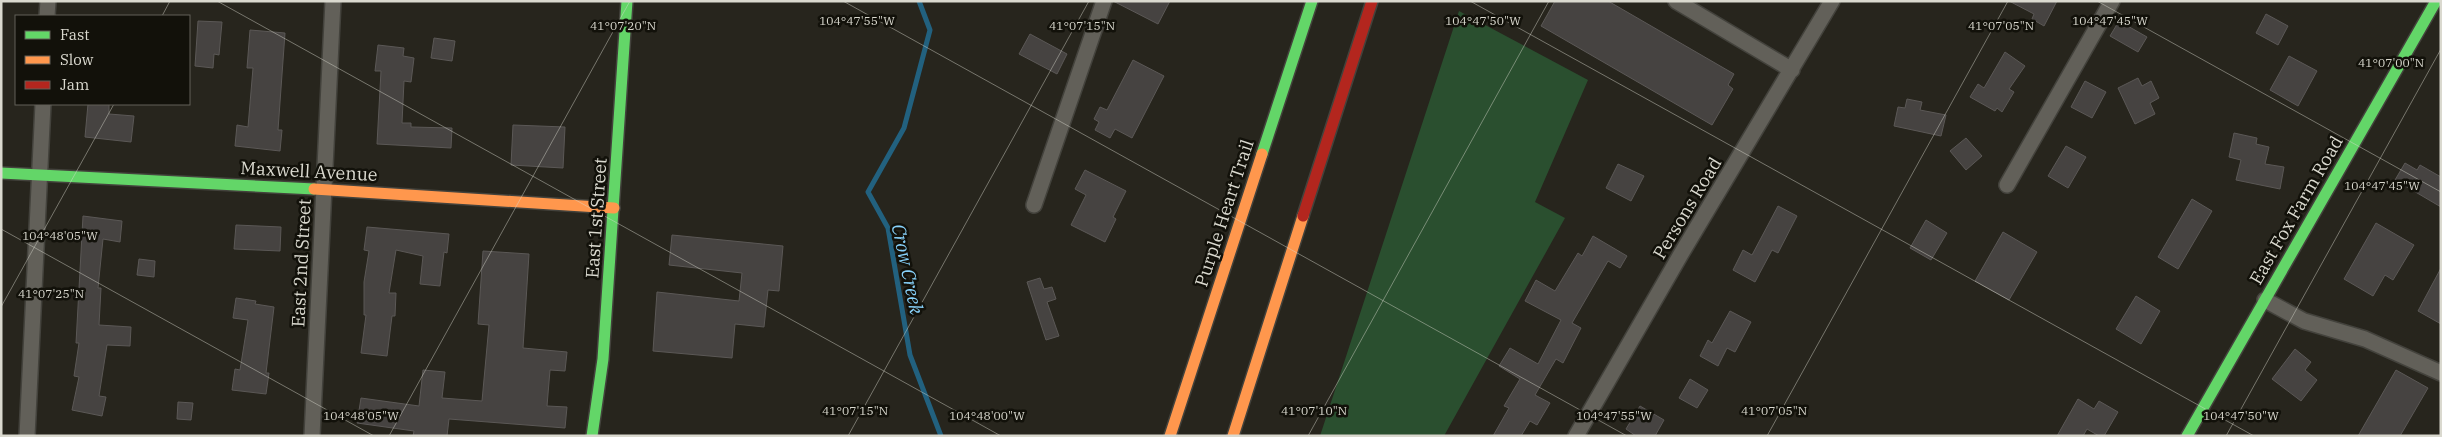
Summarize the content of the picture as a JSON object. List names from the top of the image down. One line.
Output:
{"streets":{"main road":["Maxwell Avenue","East Fox Farm Road","Purple Heart Trail","East 1st Street"],"street":["Persons Road","East 2nd Street"]},"crossings":[["Maxwell Avenue","East 1st Street"],["Maxwell Avenue","East 2nd Street"]],"water":["Crow Creek"],"legend":["Fast","Slow","Jam"],"coordinates":["104°47'55\"W","104°47'50\"W","104°47'45\"W","41°07'20\"N","41°07'15\"N","41°07'05\"N","41°07'00\"N","104°48'05\"W","41°07'25\"N","41°07'10\"N","104°48'00\"W"]}
